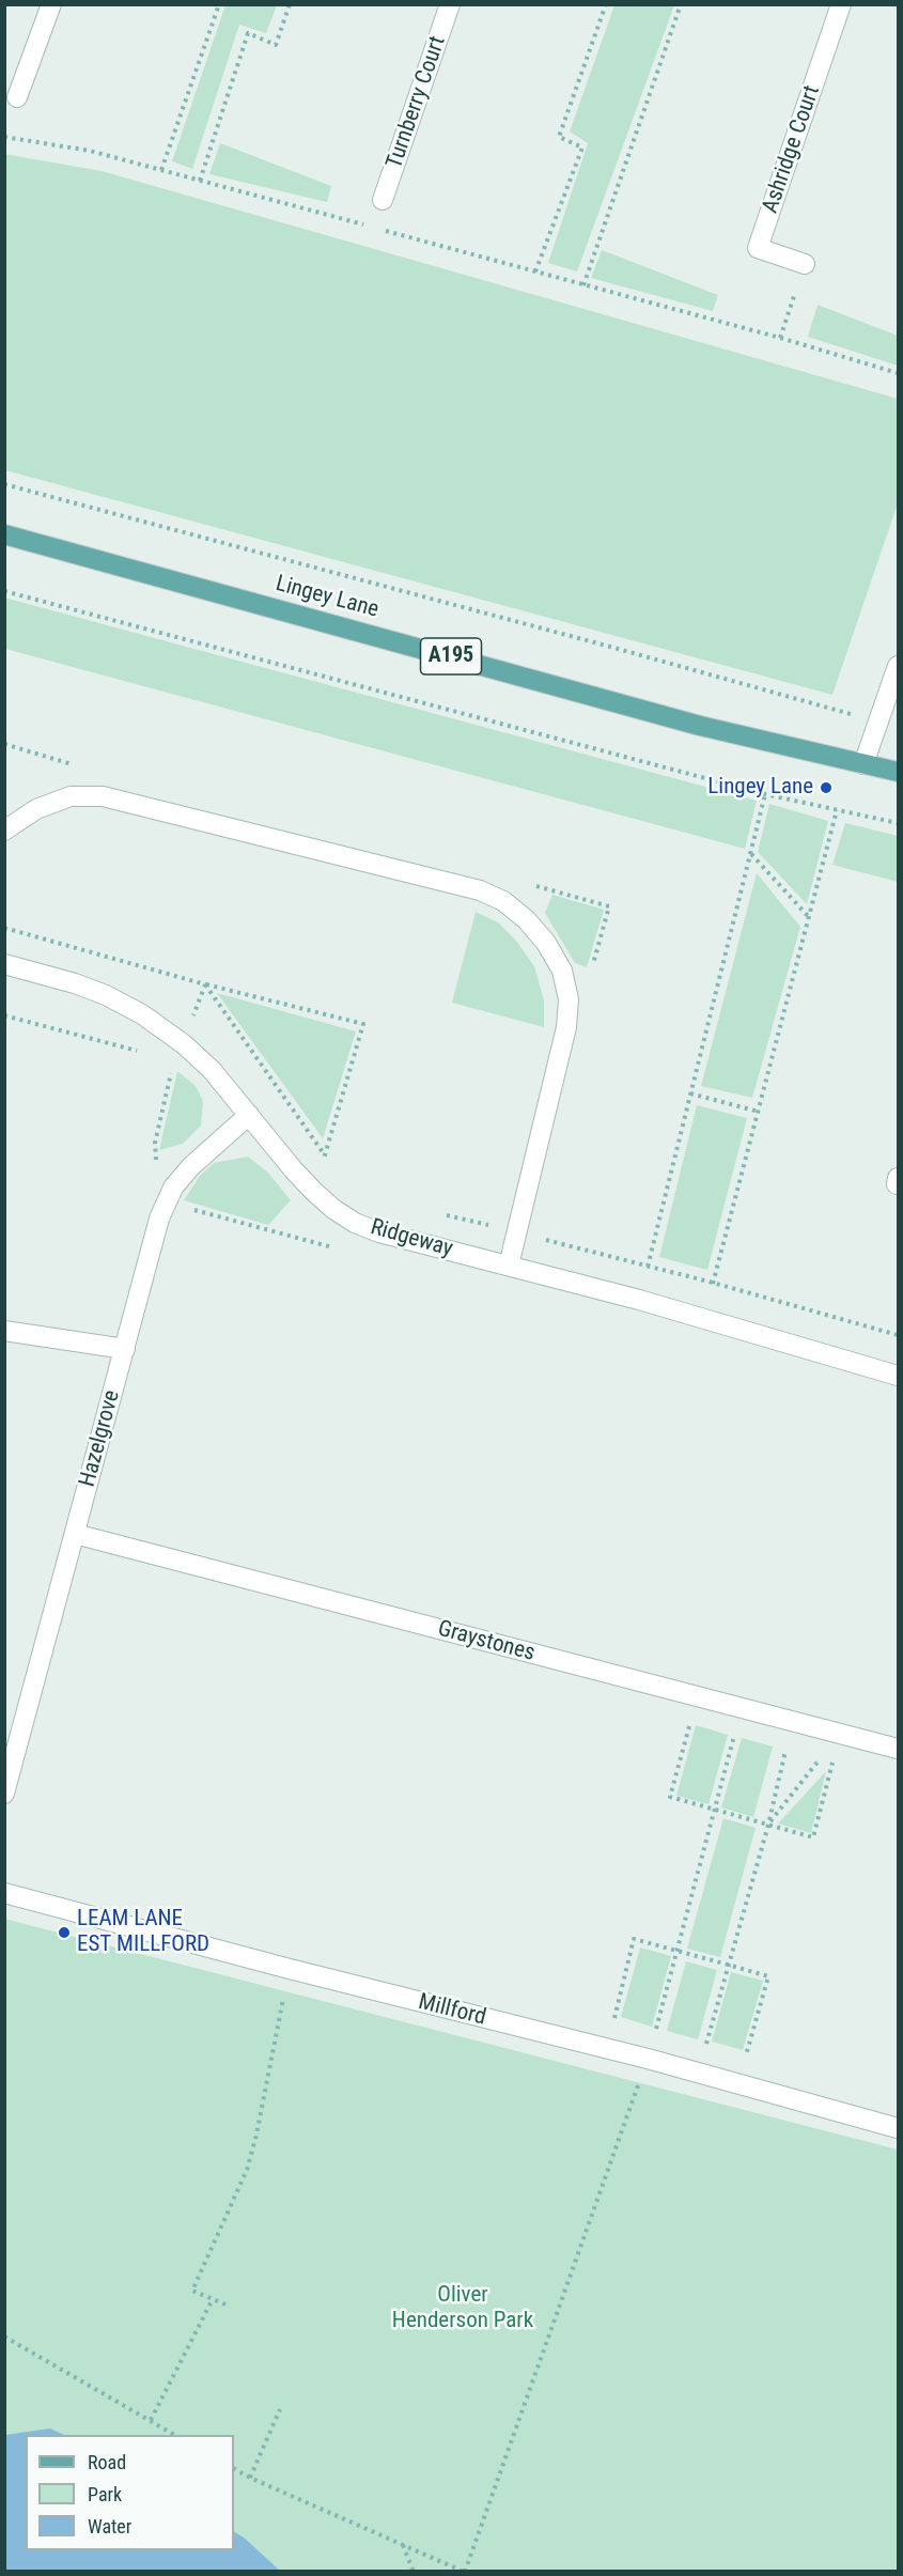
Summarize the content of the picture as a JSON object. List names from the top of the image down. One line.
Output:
{"streets":{"main road":["Lingey Lane","A195"],"street":["Turnberry Court","Ashridge Court","Ridgeway","Hazelgrove","Graystones","Millford"]},"crossings":[["Ridgeway","Hazelgrove"],["Hazelgrove","Graystones"]],"parks":["Oliver Henderson Park"],"places":["Lingey Lane","LEAM LANE EST MILLFORD"],"legend":["Road","Park","Water"]}
